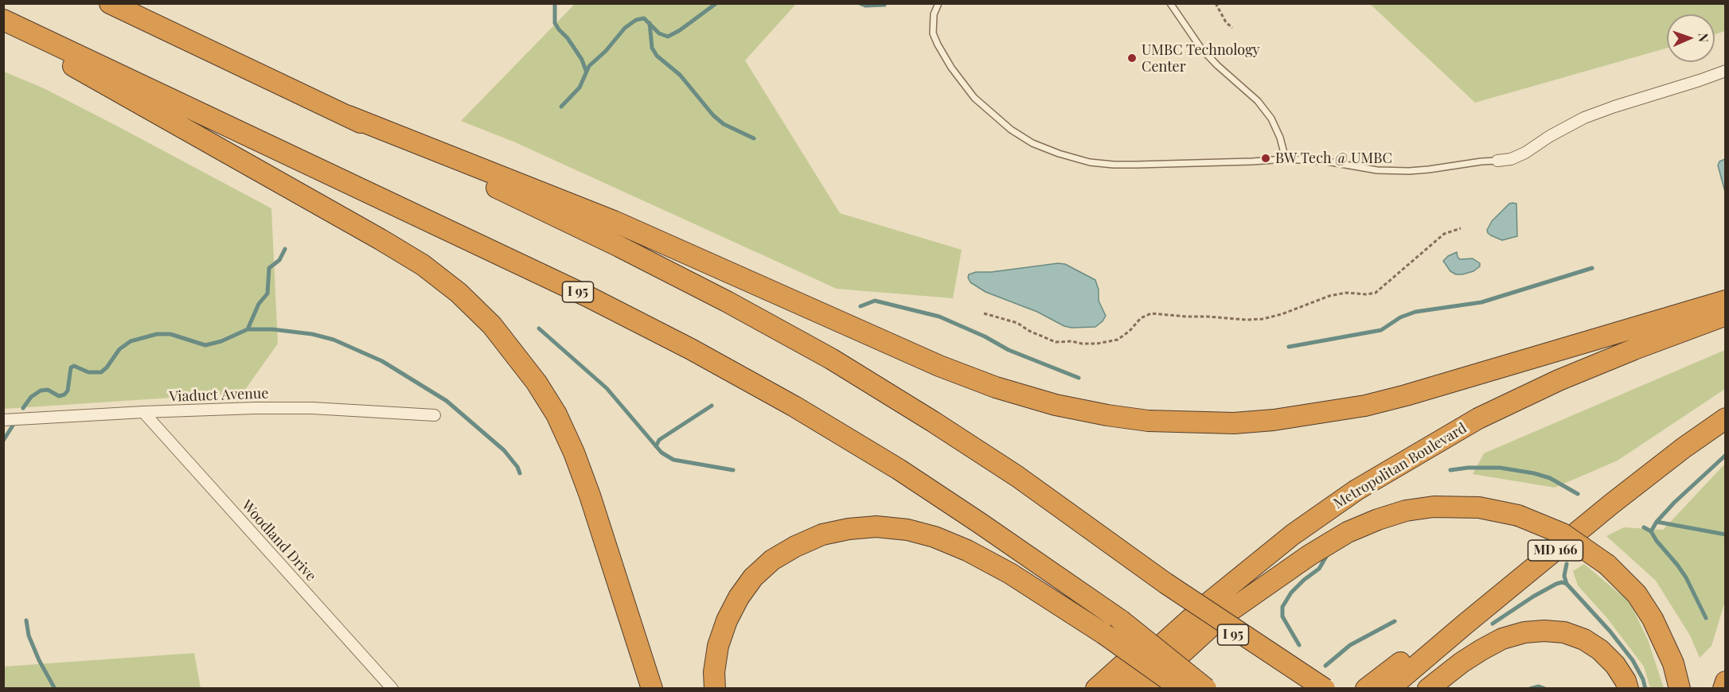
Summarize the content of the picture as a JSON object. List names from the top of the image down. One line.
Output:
{"streets":{"highway":["I 95","Metropolitan Boulevard","MD 166"],"street":["Viaduct Avenue","Woodland Drive"]},"crossings":[["Viaduct Avenue","Woodland Drive"]],"places":["UMBC Technology Center","BW Tech @ UMBC"],"north":"right"}
